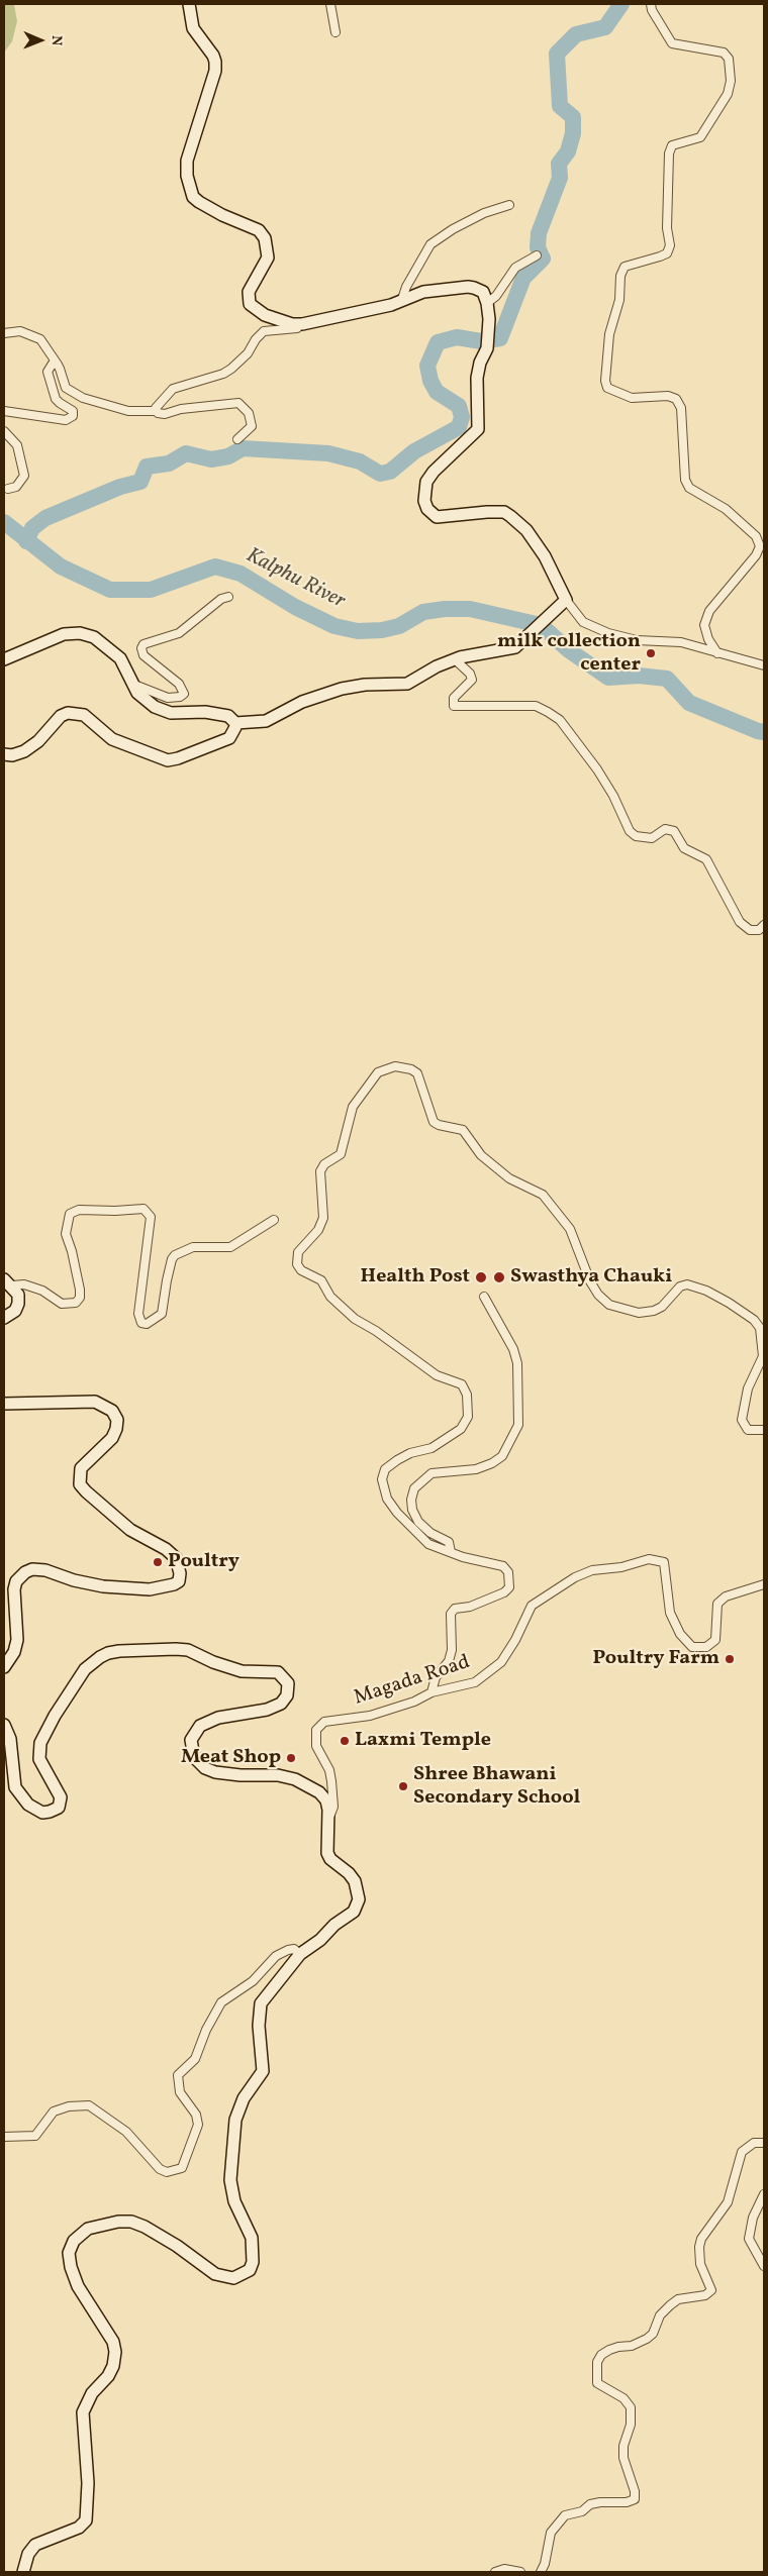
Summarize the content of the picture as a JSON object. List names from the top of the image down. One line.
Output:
{"streets":{"street":["Magada Road"]},"water":["Kalphu River"],"places":["milk collection center","Health Post","Swasthya Chauki","Poultry","Poultry Farm","Laxmi Temple","Meat Shop","Shree Bhawani Secondary School"],"north":"right"}
